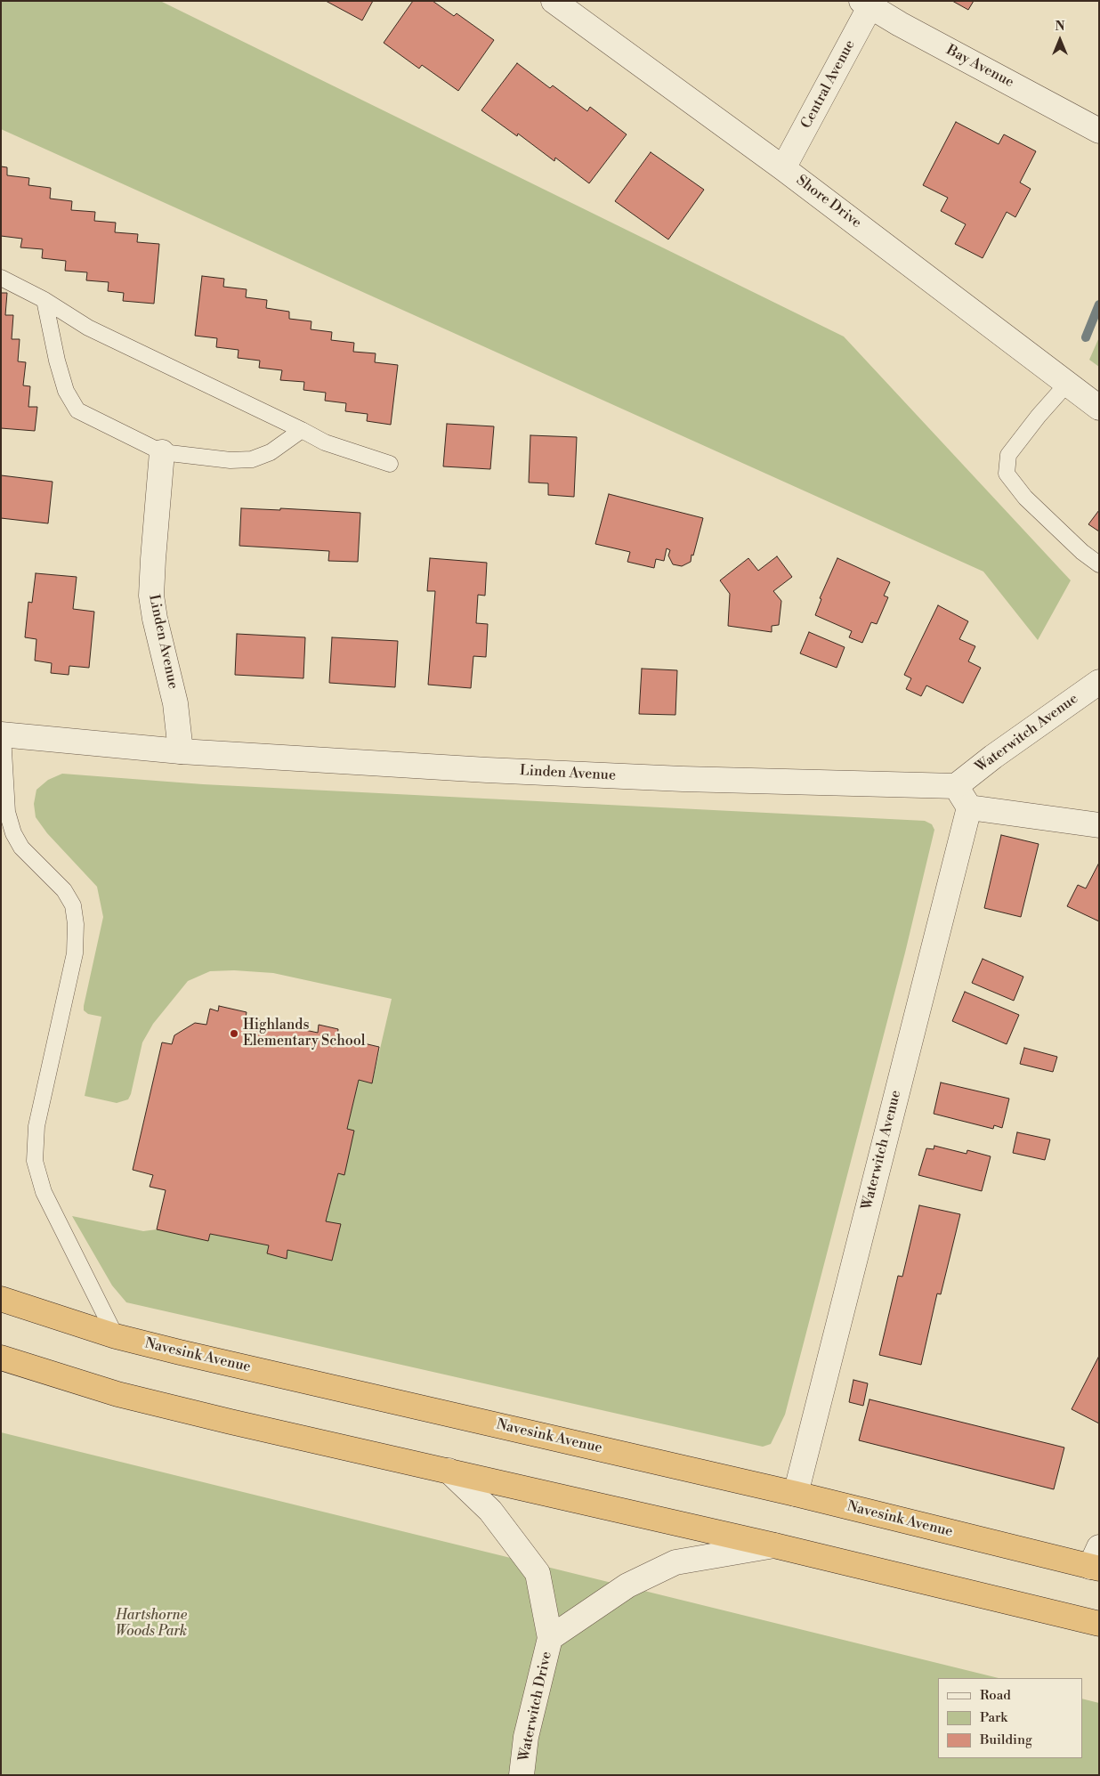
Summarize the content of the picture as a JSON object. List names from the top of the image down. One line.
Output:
{"streets":{"highway":["Navesink Avenue"],"street":["Bay Avenue","Central Avenue","Shore Drive","Linden Avenue","Waterwitch Avenue","Waterwitch Drive"]},"crossings":[["Bay Avenue","Central Avenue"],["Central Avenue","Shore Drive"],["Linden Avenue","Waterwitch Avenue"],["Waterwitch Avenue","Navesink Avenue"]],"parks":["Hartshorne Woods Park"],"places":["Highlands Elementary School"],"legend":["Road","Park","Building"],"north":"top"}
